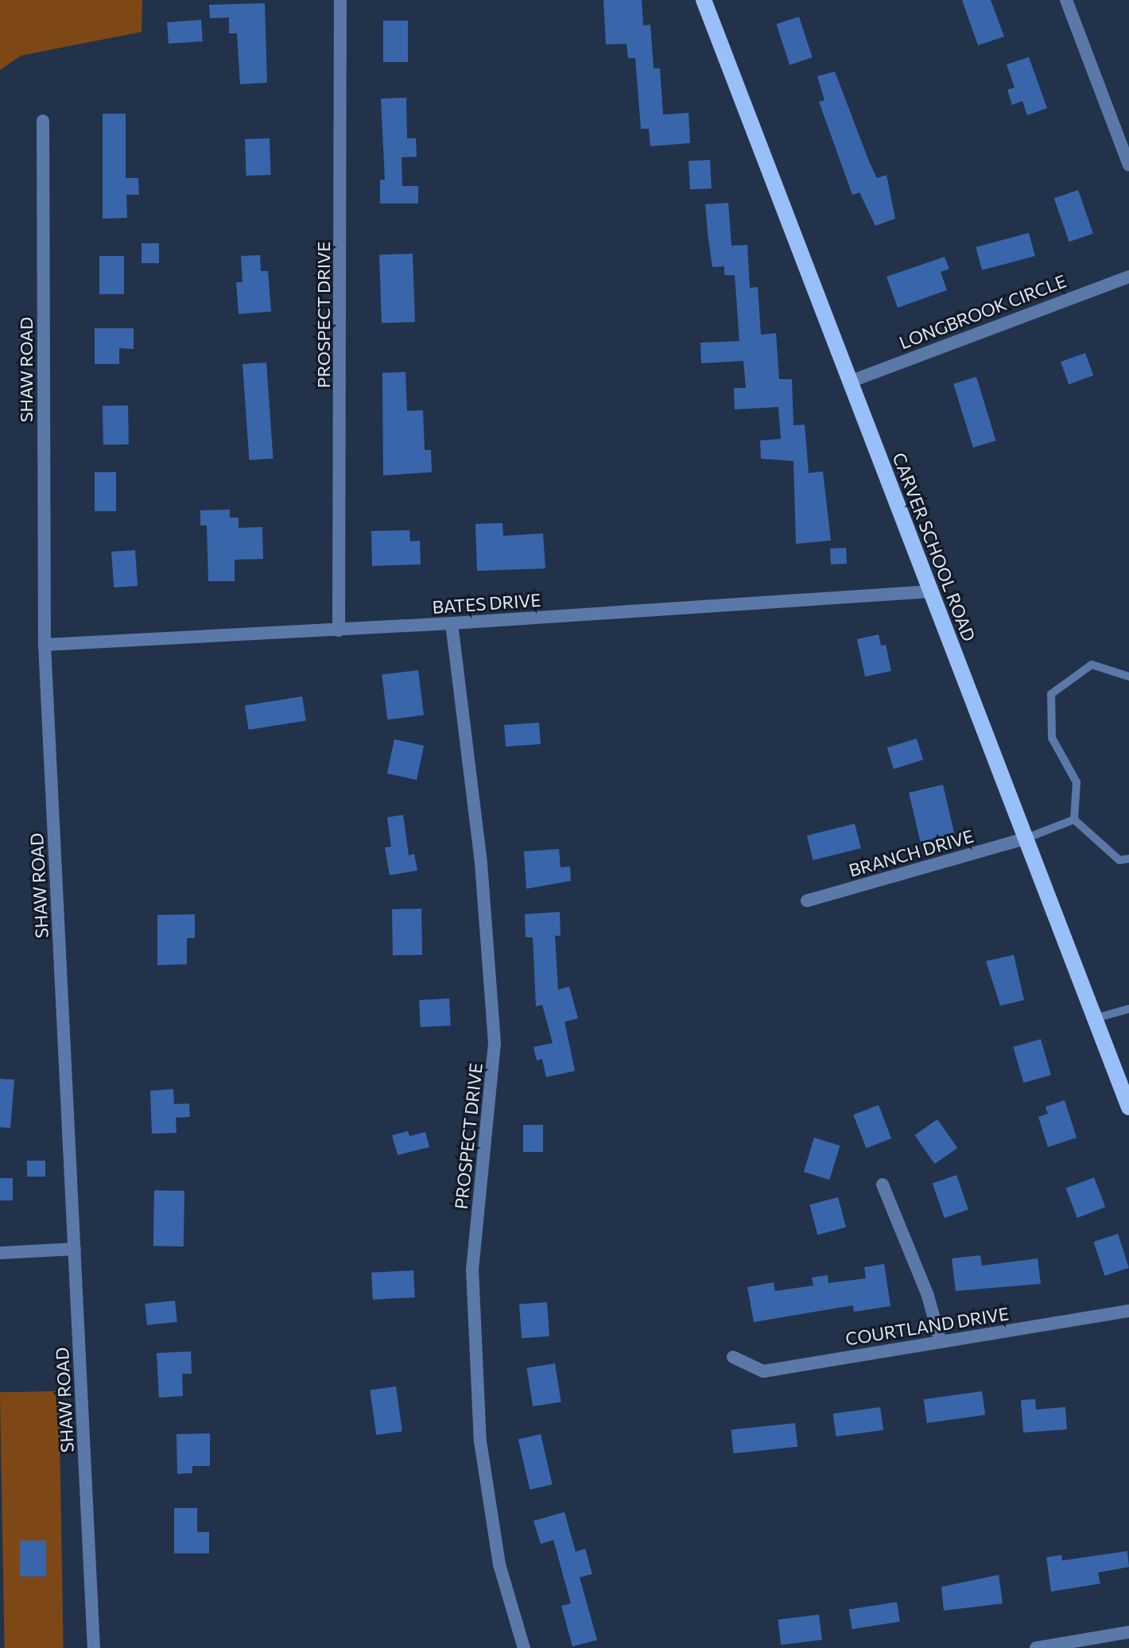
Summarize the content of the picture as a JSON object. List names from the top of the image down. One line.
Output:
{"streets":{"main road":["CARVER SCHOOL ROAD"],"street":["LONGBROOK CIRCLE","PROSPECT DRIVE","SHAW ROAD","BATES DRIVE","BRANCH DRIVE","COURTLAND DRIVE"]},"crossings":[["LONGBROOK CIRCLE","CARVER SCHOOL ROAD"],["PROSPECT DRIVE","BATES DRIVE"],["SHAW ROAD","BATES DRIVE"],["CARVER SCHOOL ROAD","BATES DRIVE"],["CARVER SCHOOL ROAD","BRANCH DRIVE"]]}
